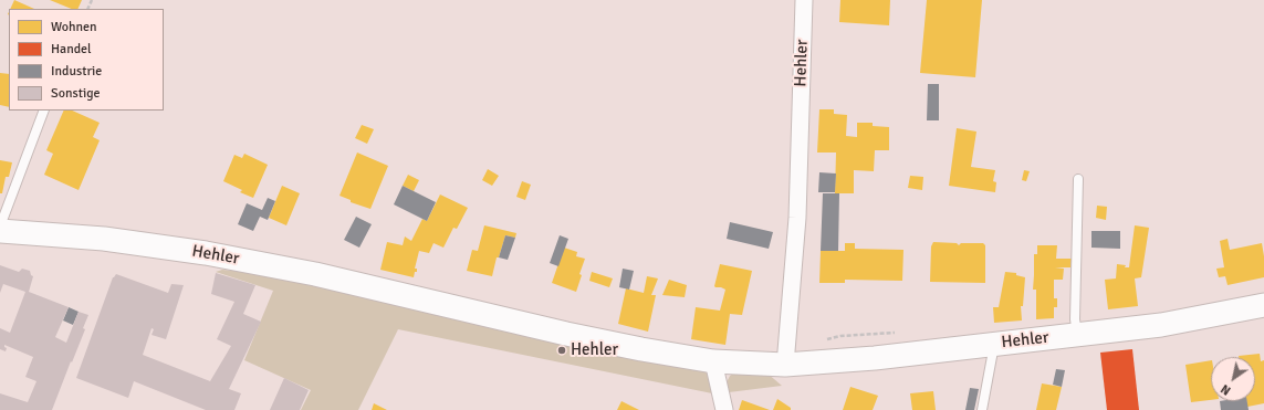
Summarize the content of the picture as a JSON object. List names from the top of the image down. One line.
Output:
{"streets":{"main road":["Hehler"]},"places":["Hehler"],"legend":["Wohnen","Handel","Industrie","Sonstige"],"north":"bottom left"}
